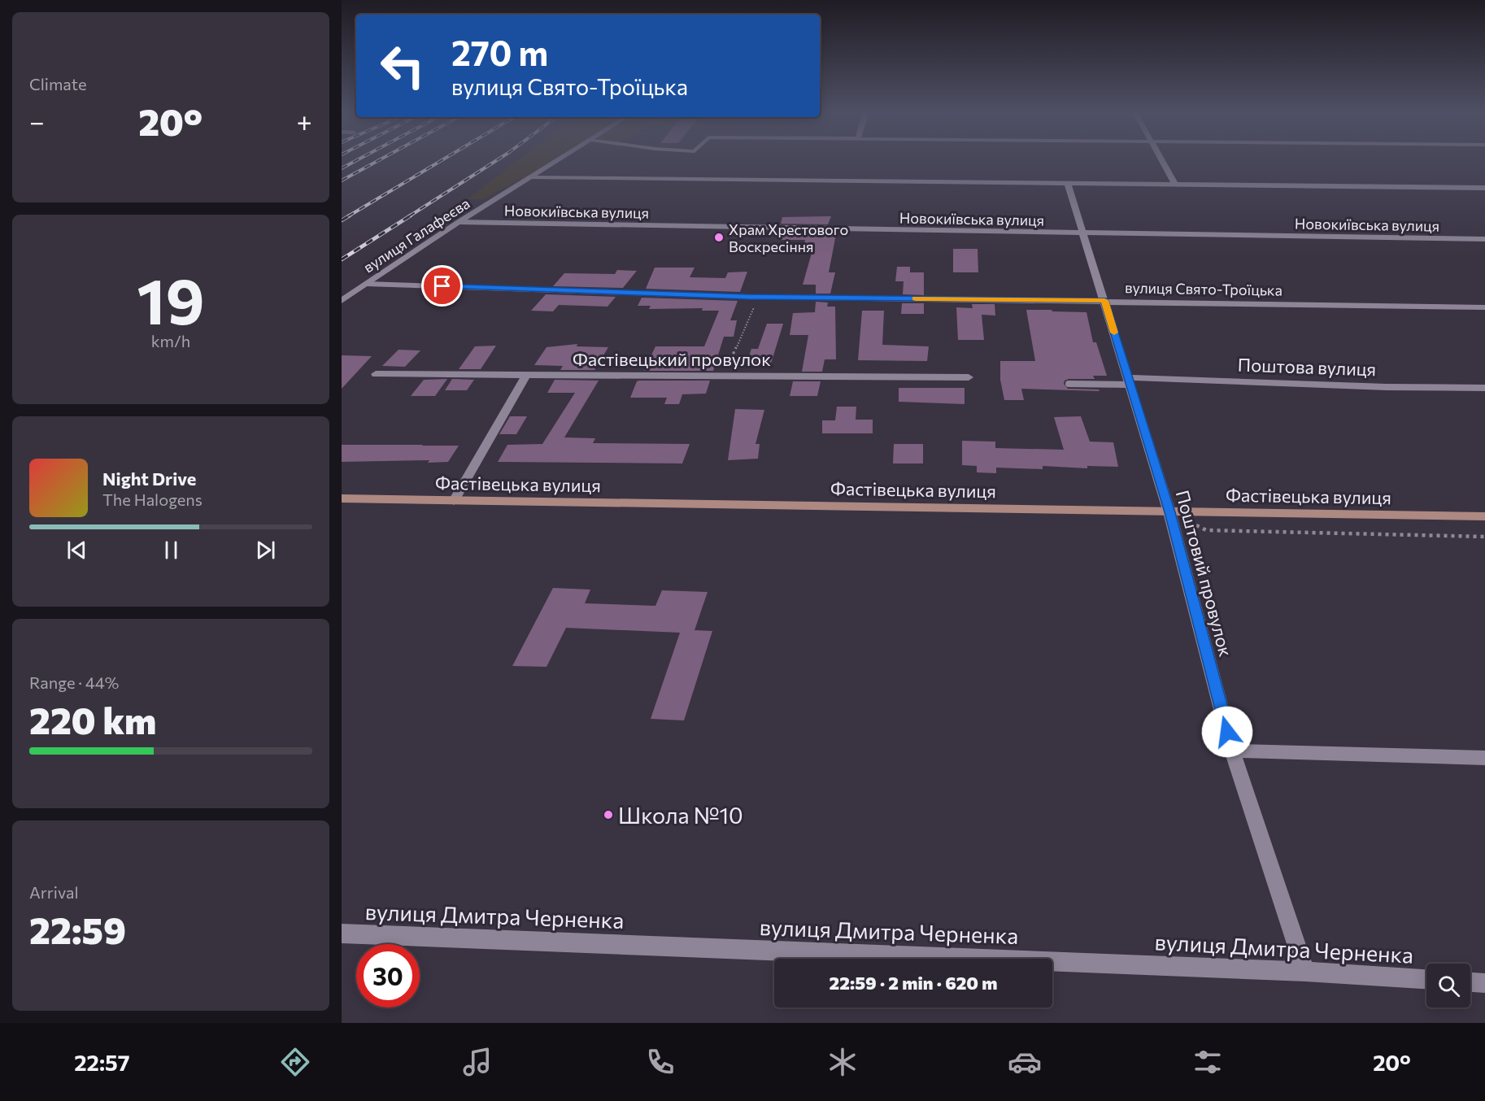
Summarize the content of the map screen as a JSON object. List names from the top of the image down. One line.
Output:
{"streets":{"main road":["Фастівецька вулиця"],"street":["Новокиївська вулиця","вулиця Галафеєва","вулиця Свято-Троїцька","Фастівецький провулок","Поштова вулиця","Поштовий провулок","вулиця Дмитра Черненка"]},"crossings":[["Новокиївська вулиця","вулиця Галафеєва"],["Новокиївська вулиця","Поштовий провулок"],["вулиця Галафеєва","вулиця Свято-Троїцька"],["вулиця Свято-Троїцька","Поштовий провулок"],["Поштова вулиця","Поштовий провулок"],["Фастівецька вулиця","Поштовий провулок"],["Поштовий провулок","вулиця Дмитра Черненка"]],"places":["Храм Хрестового Воскресіння","Школа №10"],"page":{"tile":["Climate",["19","km/h"],["Range · 44%","220 km"],["Arrival","22:59"]],"turn":["270 m","вулиця Свято-Троїцька"],"heat":["−","20°","+"],"song":["Night Drive","The Halogens"],"limit":"30","trip":"22:59 · 2 min · 620 m","tabs":["22:57","20°"]}}
